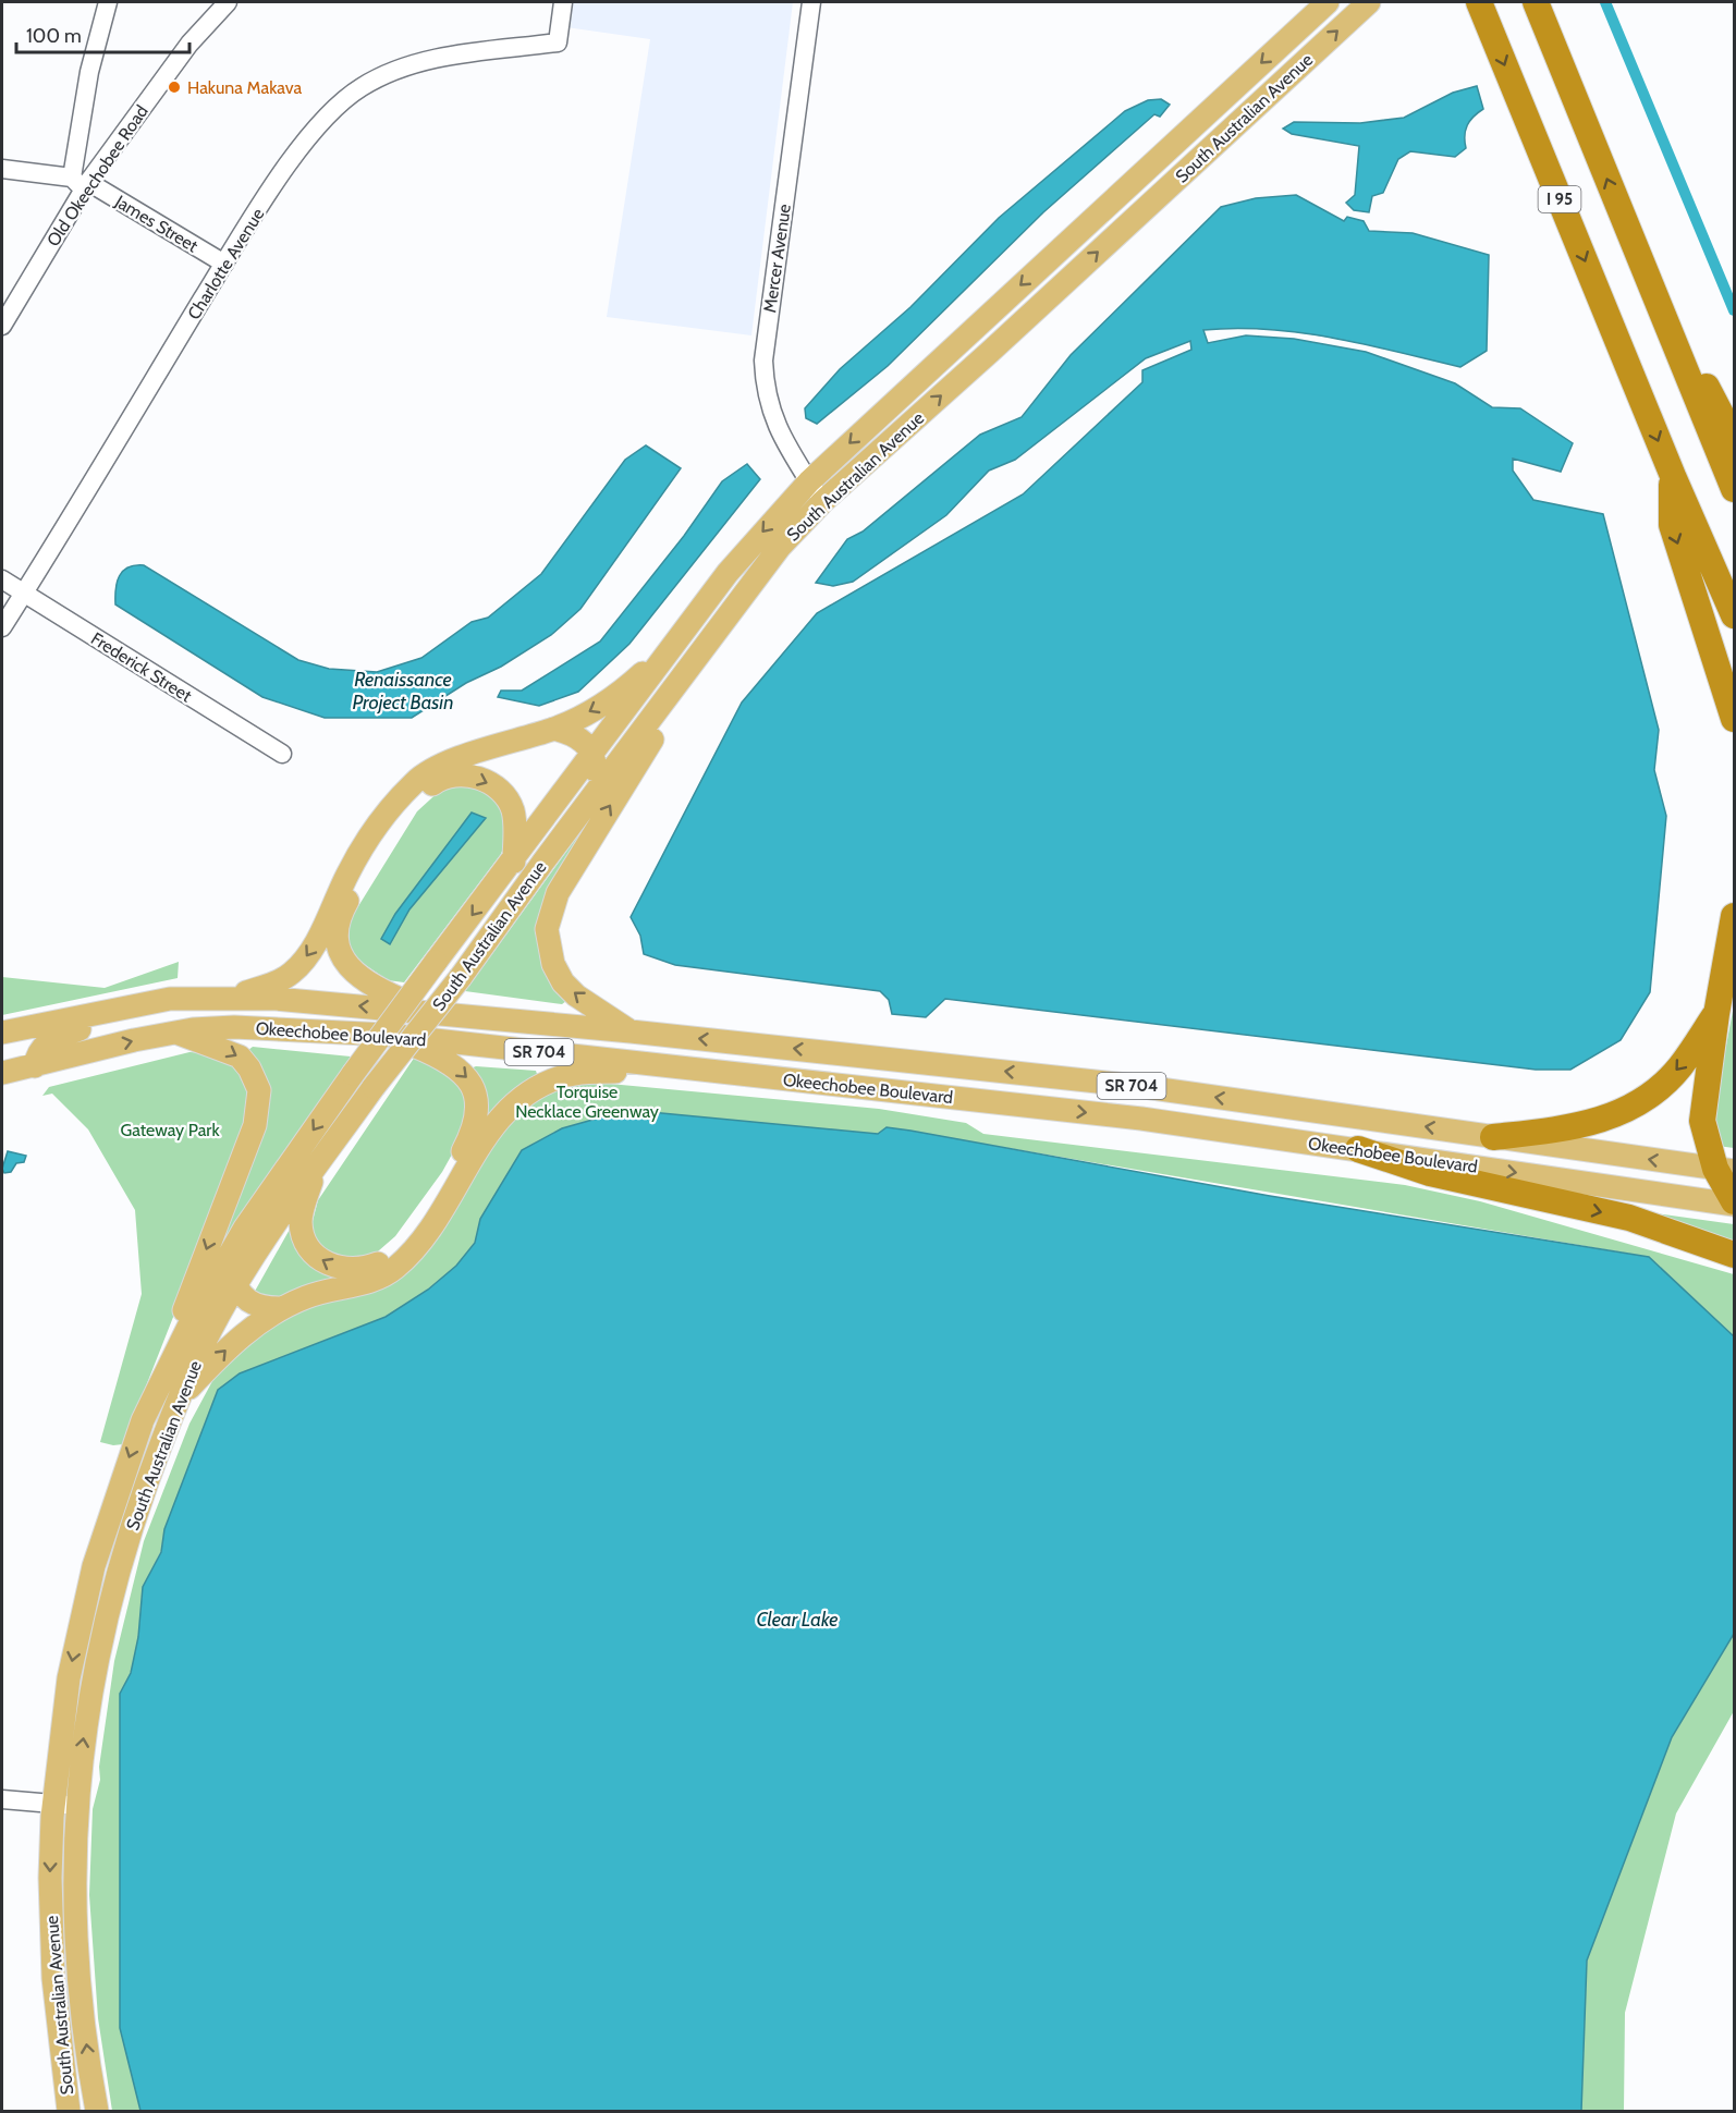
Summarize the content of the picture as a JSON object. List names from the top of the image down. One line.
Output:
{"streets":{"highway":["I 95"],"main road":["South Australian Avenue","Okeechobee Boulevard","SR 704"],"street":["Old Okeechobee Road","James Street","Mercer Avenue","Charlotte Avenue","Frederick Street"]},"crossings":[["South Australian Avenue","Mercer Avenue"],["Old Okeechobee Road","James Street"],["James Street","Charlotte Avenue"],["Charlotte Avenue","Frederick Street"]],"water":["Renaissance Project Basin","Clear Lake"],"parks":["Torquise Necklace Greenway","Gateway Park"],"places":["Hakuna Makava"],"scale_bar":"100 m"}
